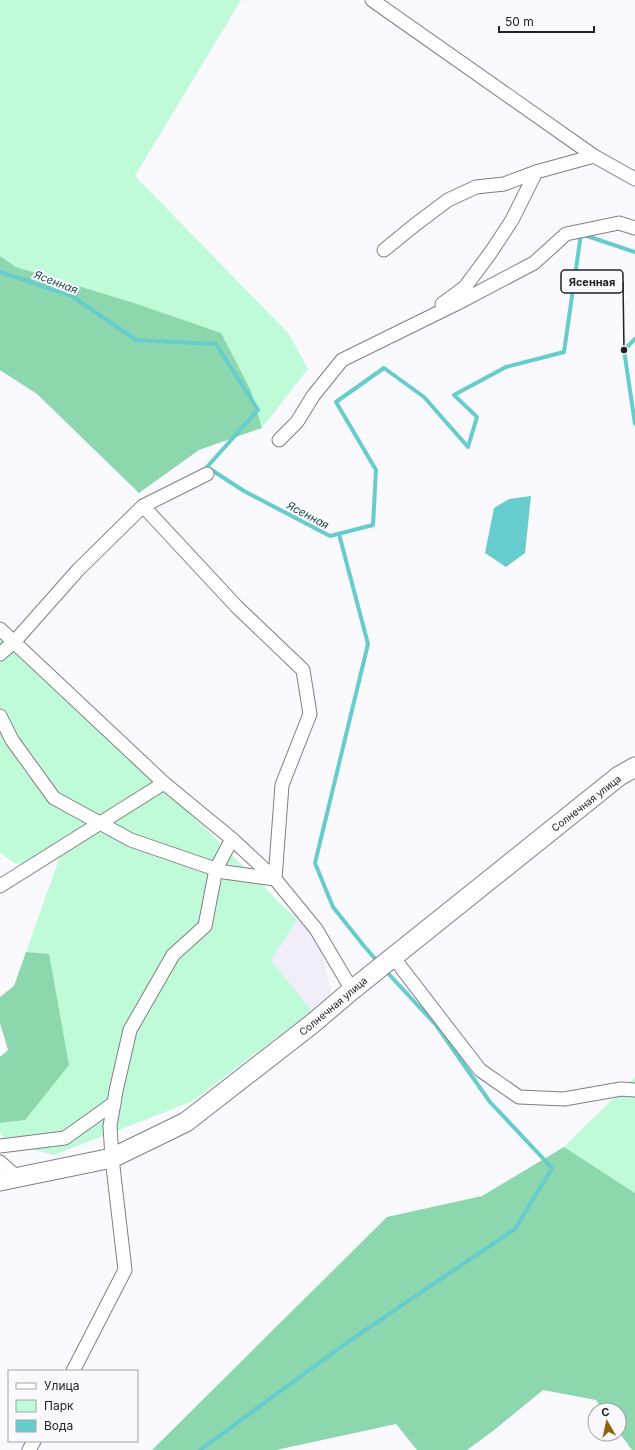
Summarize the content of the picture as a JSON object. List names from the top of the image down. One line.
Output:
{"streets":{"street":["Солнечная улица"]},"water":["Ясенная"],"places":["Ясенная"],"legend":["Улица","Парк","Вода"],"scale_bar":"50 m","north":"top"}
